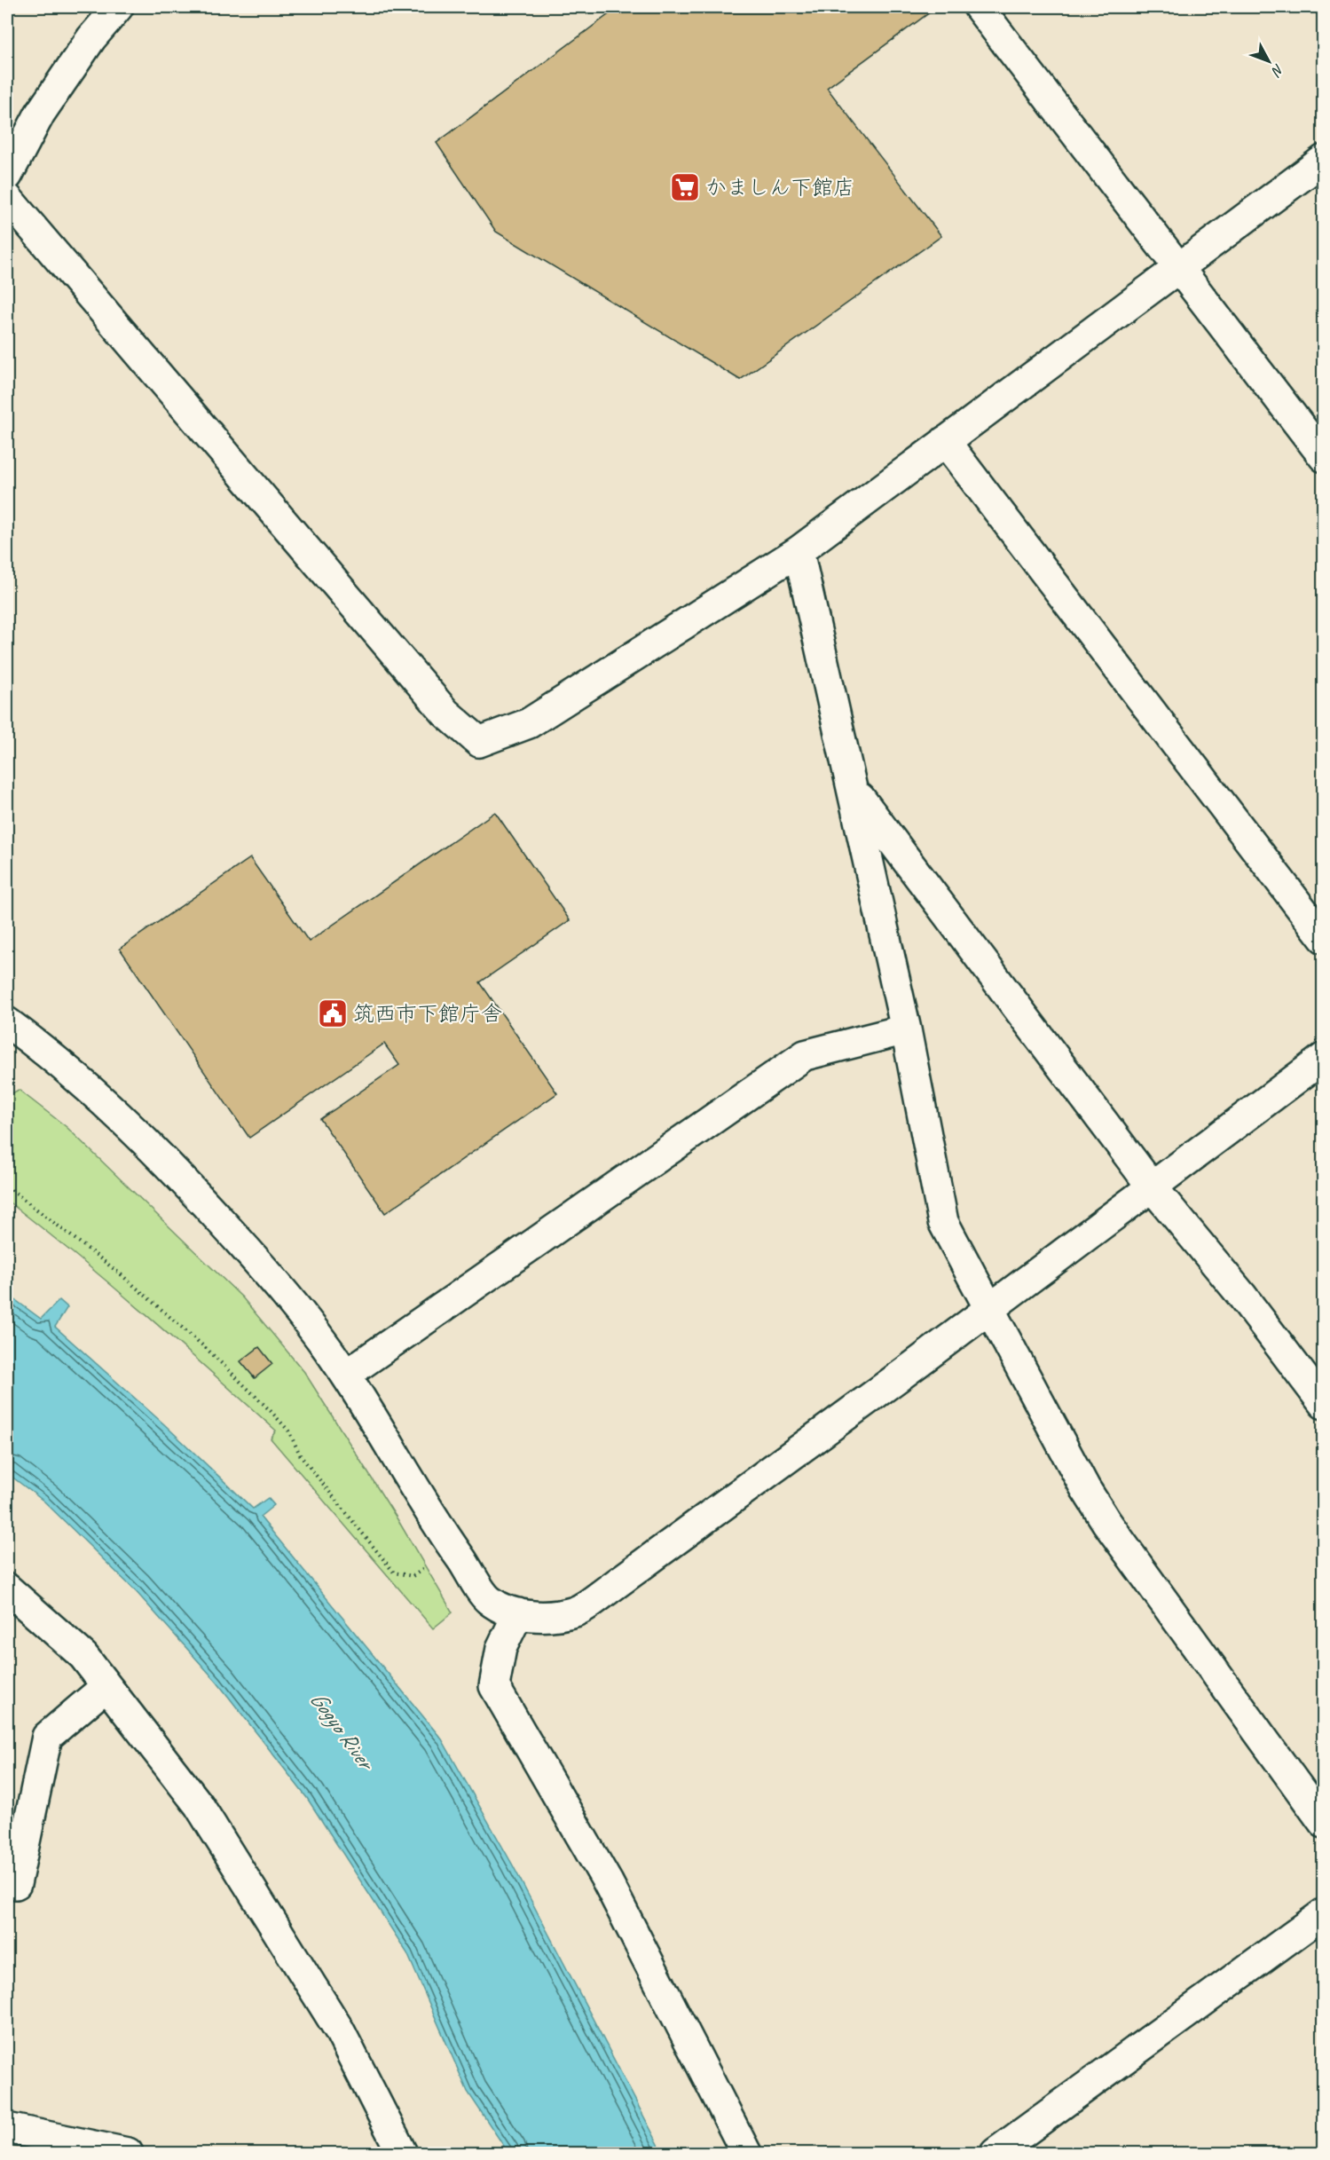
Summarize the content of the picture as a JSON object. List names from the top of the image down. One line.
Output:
{"water":["Gogyo River"],"places":{"supermarket":["かましん下館店"],"public building":["筑西市下館庁舎"]},"north":"bottom right"}
